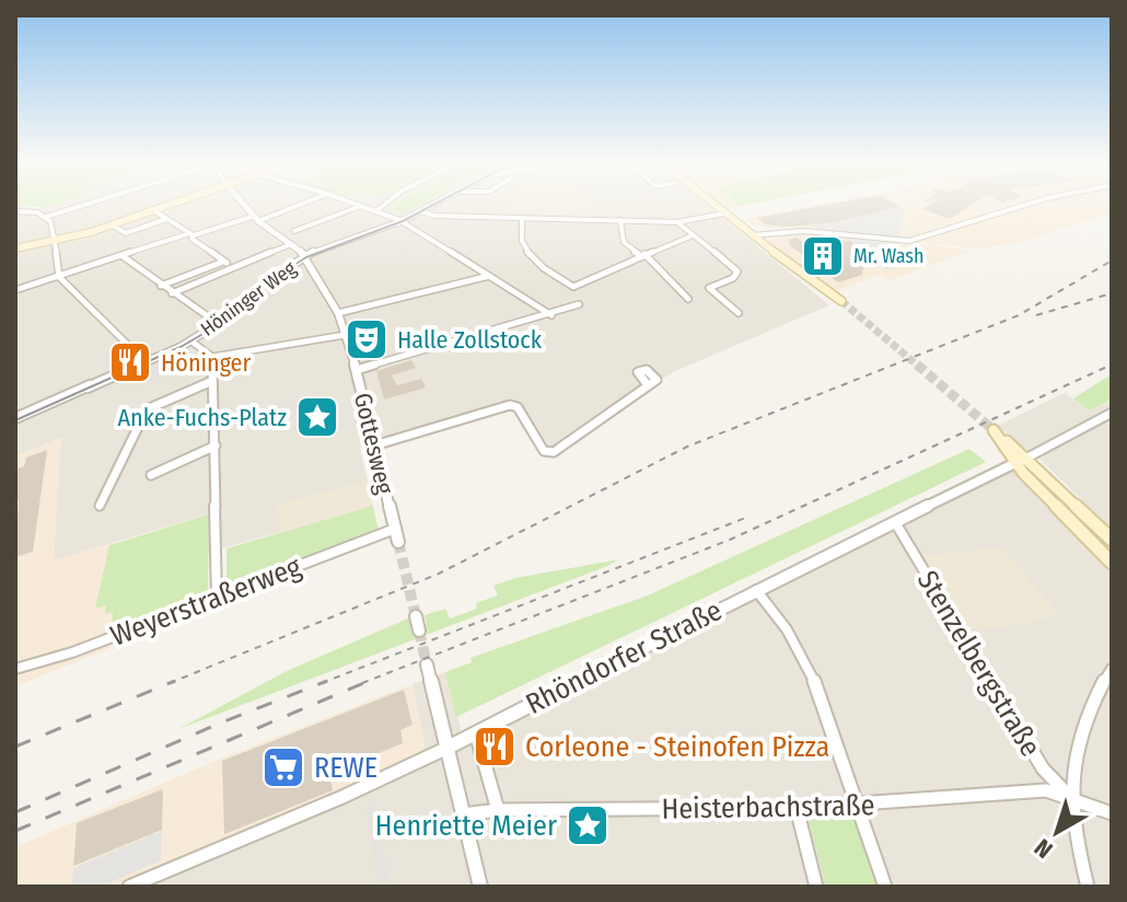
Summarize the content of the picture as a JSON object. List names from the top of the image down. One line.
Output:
{"streets":{"street":["Höninger Weg","Gottesweg","Weyerstraßerweg","Rhöndorfer Straße","Stenzelbergstraße","Heisterbachstraße"]},"crossings":[["Höninger Weg","Gottesweg"],["Gottesweg","Weyerstraßerweg"],["Rhöndorfer Straße","Stenzelbergstraße"],["Stenzelbergstraße","Heisterbachstraße"]],"places":{"building":["Mr. Wash"],"theatre":["Halle Zollstock"],"restaurant":["Höninger","Corleone - Steinofen Pizza"],"place":["Anke-Fuchs-Platz","Henriette Meier"],"supermarket":["REWE"]},"north":"bottom left"}
